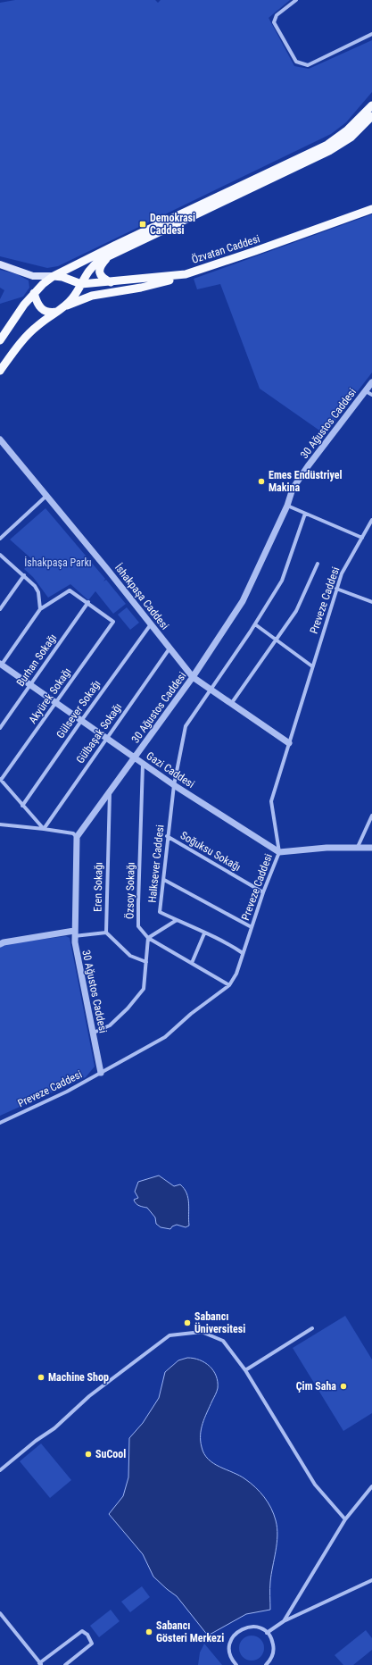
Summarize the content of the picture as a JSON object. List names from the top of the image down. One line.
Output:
{"streets":{"main road":["Özvatan Caddesi"],"street":["30 Ağustos Caddesi","İshakpaşa Caddesi","Preveze Caddesi","Burhan Sokağı","Akyürek Sokağı","Gülsever Sokağı","Gülbaşak Sokağı","Gazi Caddesi","Soğuksu Sokağı","Halksever Caddesi","Eren Sokağı","Özsoy Sokağı"]},"crossings":[["30 Ağustos Caddesi","İshakpaşa Caddesi"],["30 Ağustos Caddesi","Preveze Caddesi"],["30 Ağustos Caddesi","Gazi Caddesi"],["30 Ağustos Caddesi","Eren Sokağı"],["İshakpaşa Caddesi","Preveze Caddesi"],["İshakpaşa Caddesi","Gülsever Sokağı"],["İshakpaşa Caddesi","Gülbaşak Sokağı"],["İshakpaşa Caddesi","Halksever Caddesi"],["Preveze Caddesi","Gazi Caddesi"],["Preveze Caddesi","Soğuksu Sokağı"],["Preveze Caddesi","Halksever Caddesi"],["Burhan Sokağı","Akyürek Sokağı"],["Burhan Sokağı","Gazi Caddesi"],["Akyürek Sokağı","Gazi Caddesi"],["Gülsever Sokağı","Gazi Caddesi"],["Gülbaşak Sokağı","Gazi Caddesi"],["Gazi Caddesi","Halksever Caddesi"],["Gazi Caddesi","Özsoy Sokağı"],["Soğuksu Sokağı","Halksever Caddesi"]],"parks":["İshakpaşa Parkı"],"places":{"transit":["Demokrasi Caddesi"],"other":["Emes Endüstriyel Makina","Sabancı Üniversitesi","Machine Shop","Çim Saha","SuCool","Sabancı Gösteri Merkezi"]}}
